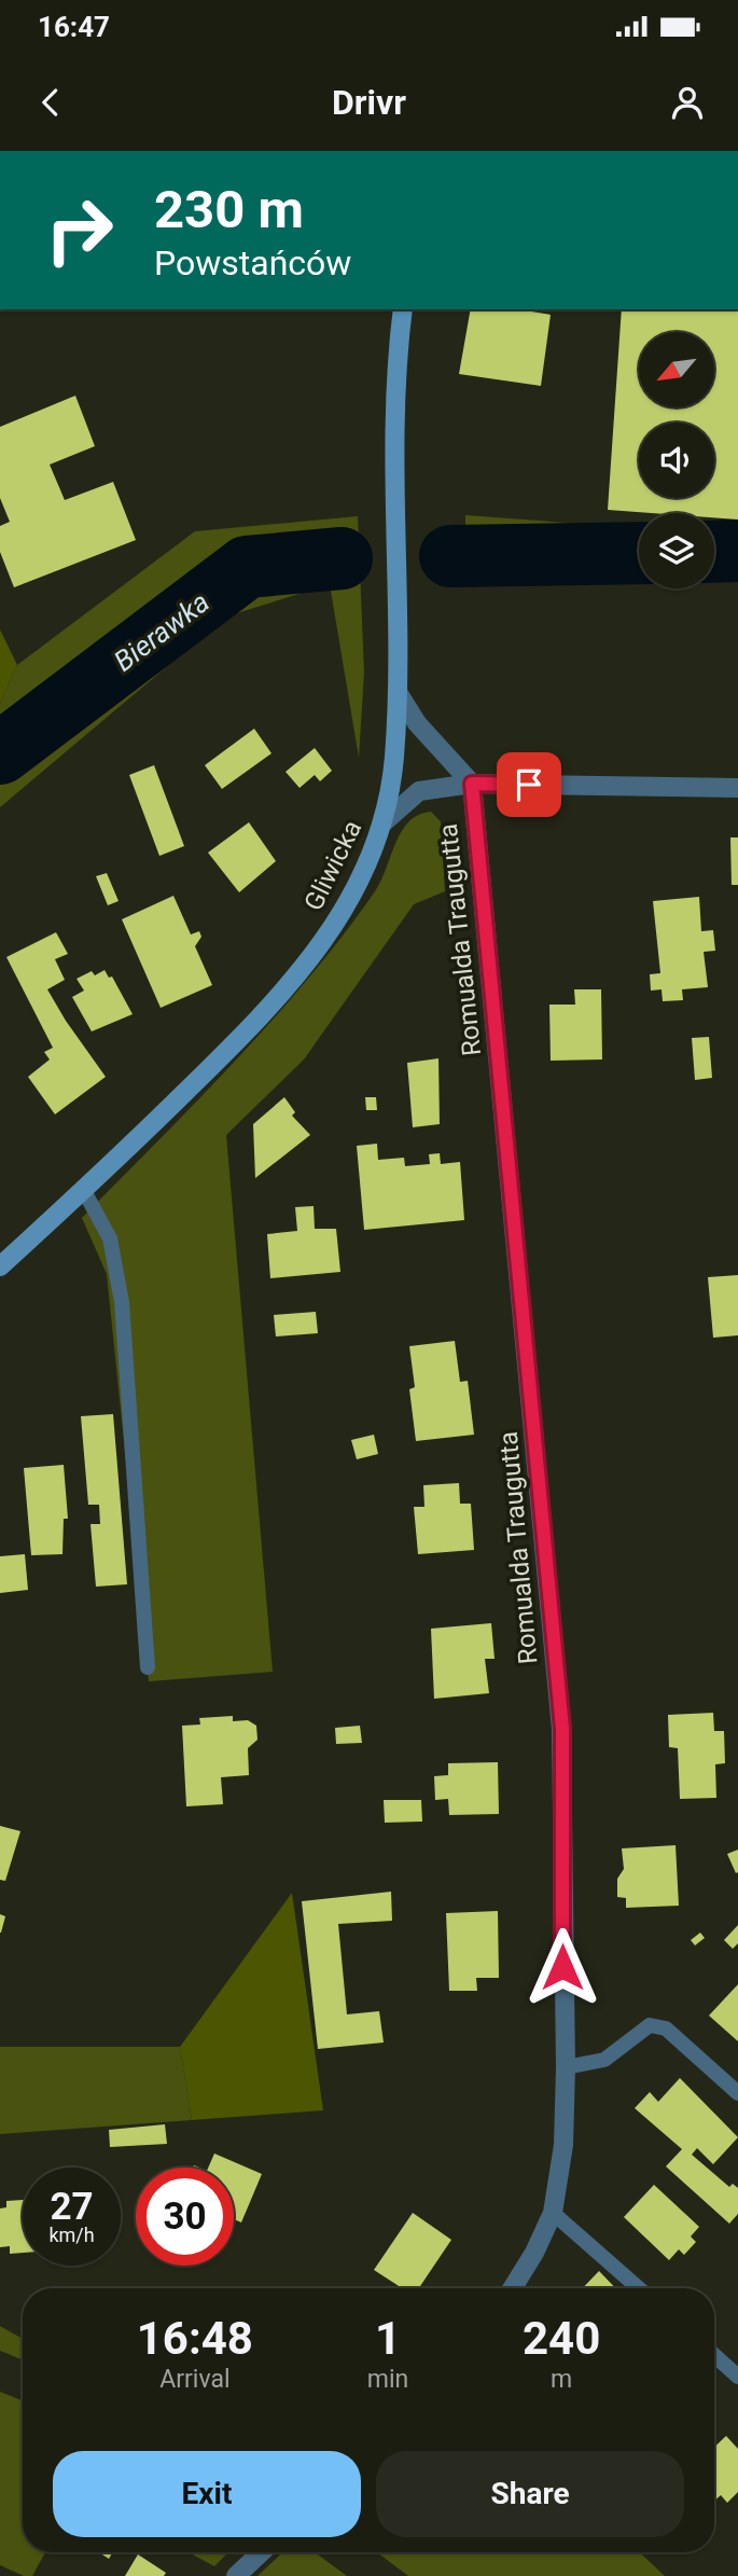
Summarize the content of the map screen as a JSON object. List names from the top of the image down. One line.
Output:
{"streets":{"main road":["Gliwicka"],"street":["Romualda Traugutta"]},"water":["Bierawka"],"north":"bottom left","page":{"status":"16:47","header":"Drivr","turn":["230 m","Powstańców"],"speed":"27 km/h","limit":"30","eta":["16:48","Arrival","1","min","240","m"],"buttons":["Exit","Share"]}}
